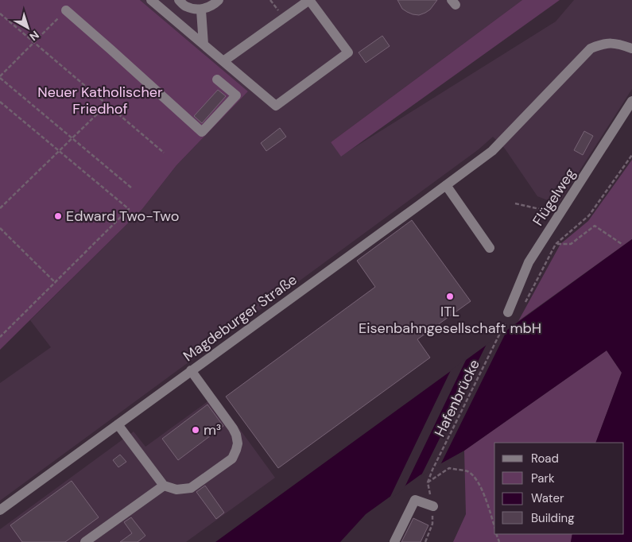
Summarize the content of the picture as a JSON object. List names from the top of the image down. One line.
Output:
{"streets":{"street":["Flügelweg","Magdeburger Straße"],"path":["Hafenbrücke"]},"crossings":[["Flügelweg","Hafenbrücke"]],"parks":["Neuer Katholischer Friedhof"],"places":["Edward Two-Two","ITL Eisenbahngesellschaft mbH","m³"],"legend":["Road","Park","Water","Building"],"north":"bottom right"}
